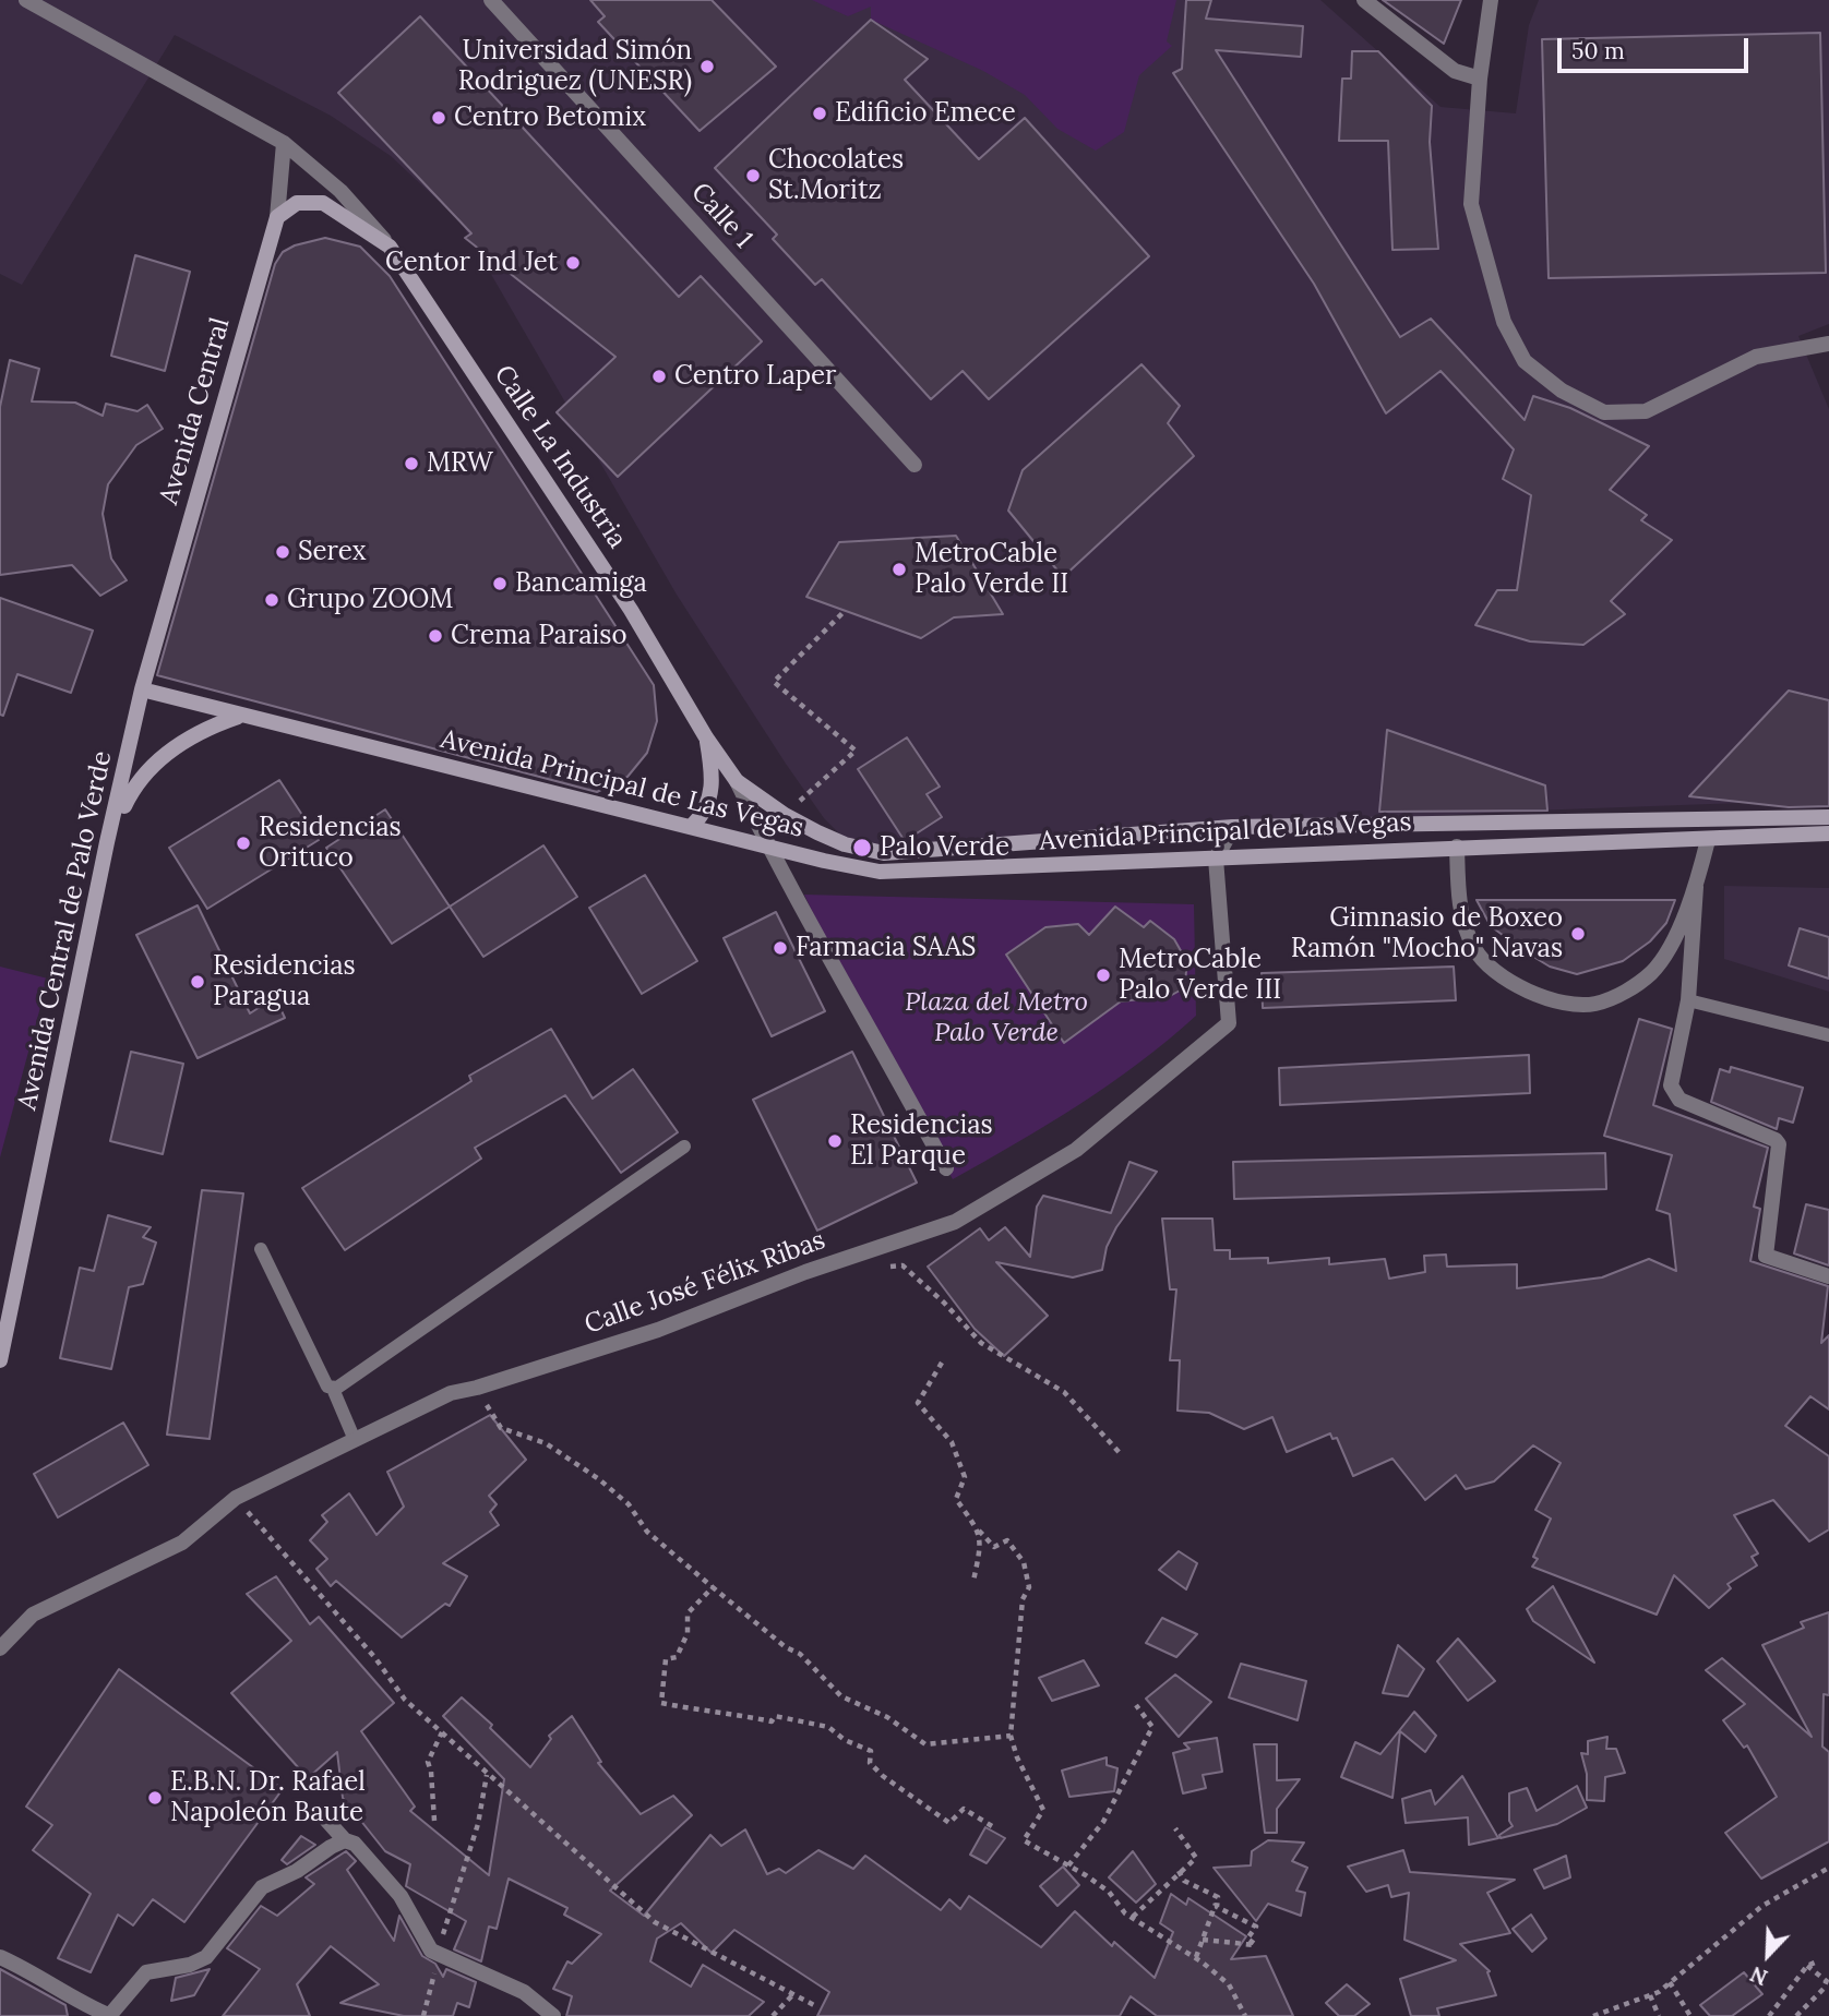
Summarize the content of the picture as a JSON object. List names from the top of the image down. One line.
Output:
{"streets":{"street":["Calle 1","Avenida Central","Calle La Industria","Avenida Principal de Las Vegas","Avenida Central de Palo Verde","Calle José Félix Ribas"]},"crossings":[["Avenida Central","Calle La Industria"],["Avenida Central","Avenida Principal de Las Vegas"],["Avenida Central","Avenida Central de Palo Verde"],["Calle La Industria","Avenida Principal de Las Vegas"],["Avenida Principal de Las Vegas","Avenida Central de Palo Verde"],["Avenida Principal de Las Vegas","Calle José Félix Ribas"]],"parks":["Plaza del Metro Palo Verde"],"places":["Universidad Simón Rodriguez (UNESR)","Edificio Emece","Centro Betomix","Chocolates St.Moritz","Centor Ind Jet","Centro Laper","MRW","Serex","MetroCable Palo Verde II","Bancamiga","Grupo ZOOM","Crema Paraiso","Residencias Orituco","Palo Verde","Gimnasio de Boxeo Ramón \"Mocho\" Navas","Farmacia SAAS","MetroCable Palo Verde III","Residencias Paragua","Residencias El Parque","E.B.N. Dr. Rafael Napoleón Baute"],"scale_bar":"50 m","north":"bottom left"}
